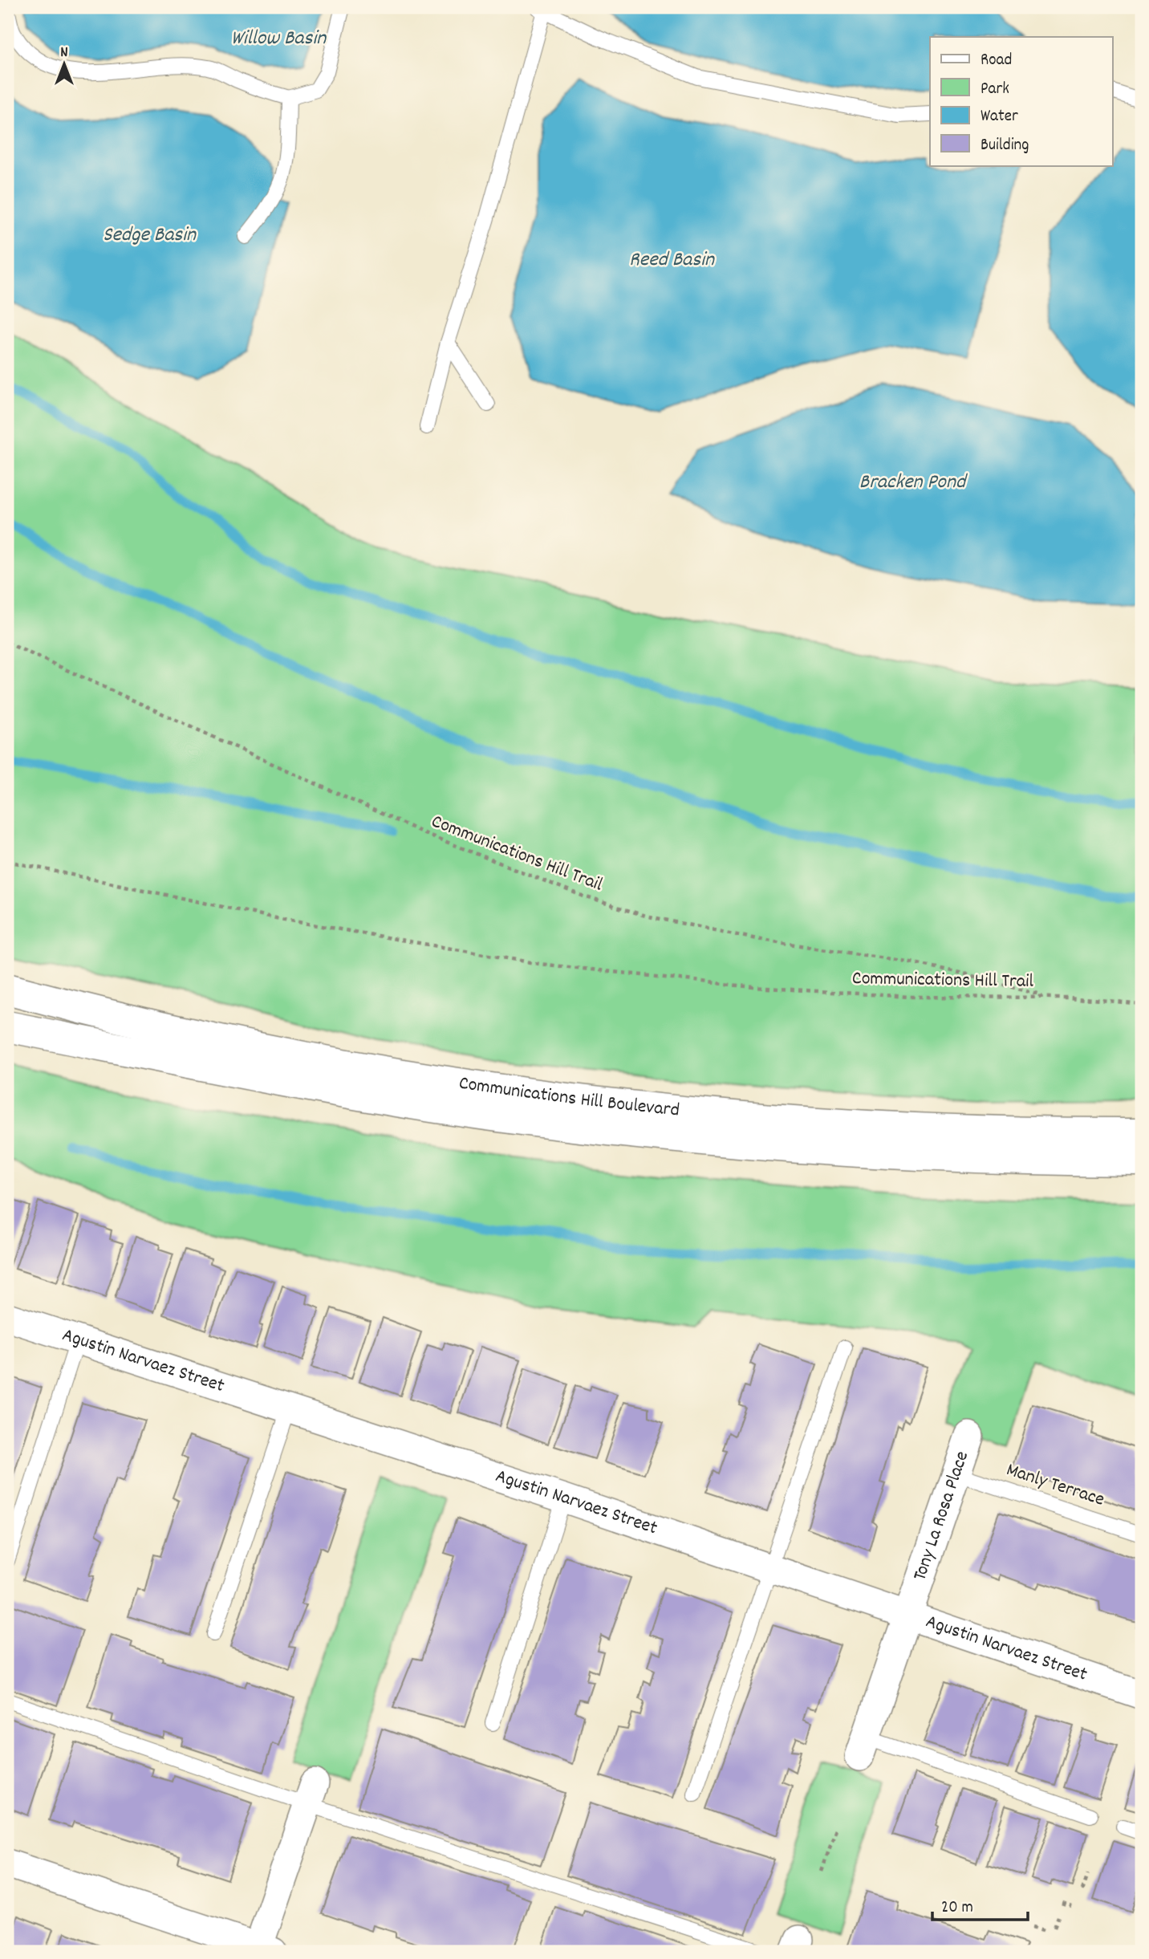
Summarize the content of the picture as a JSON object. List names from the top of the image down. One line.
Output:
{"streets":{"street":["Communications Hill Boulevard","Agustin Narvaez Street","Tony La Rosa Place"],"lane":["Manly Terrace"],"path":["Communications Hill Trail"]},"crossings":[["Agustin Narvaez Street","Tony La Rosa Place"],["Manly Terrace","Tony La Rosa Place"]],"water":["Willow Basin","Sedge Basin","Reed Basin","Bracken Pond"],"legend":["Road","Park","Water","Building"],"scale_bar":"20 m","north":"top"}
